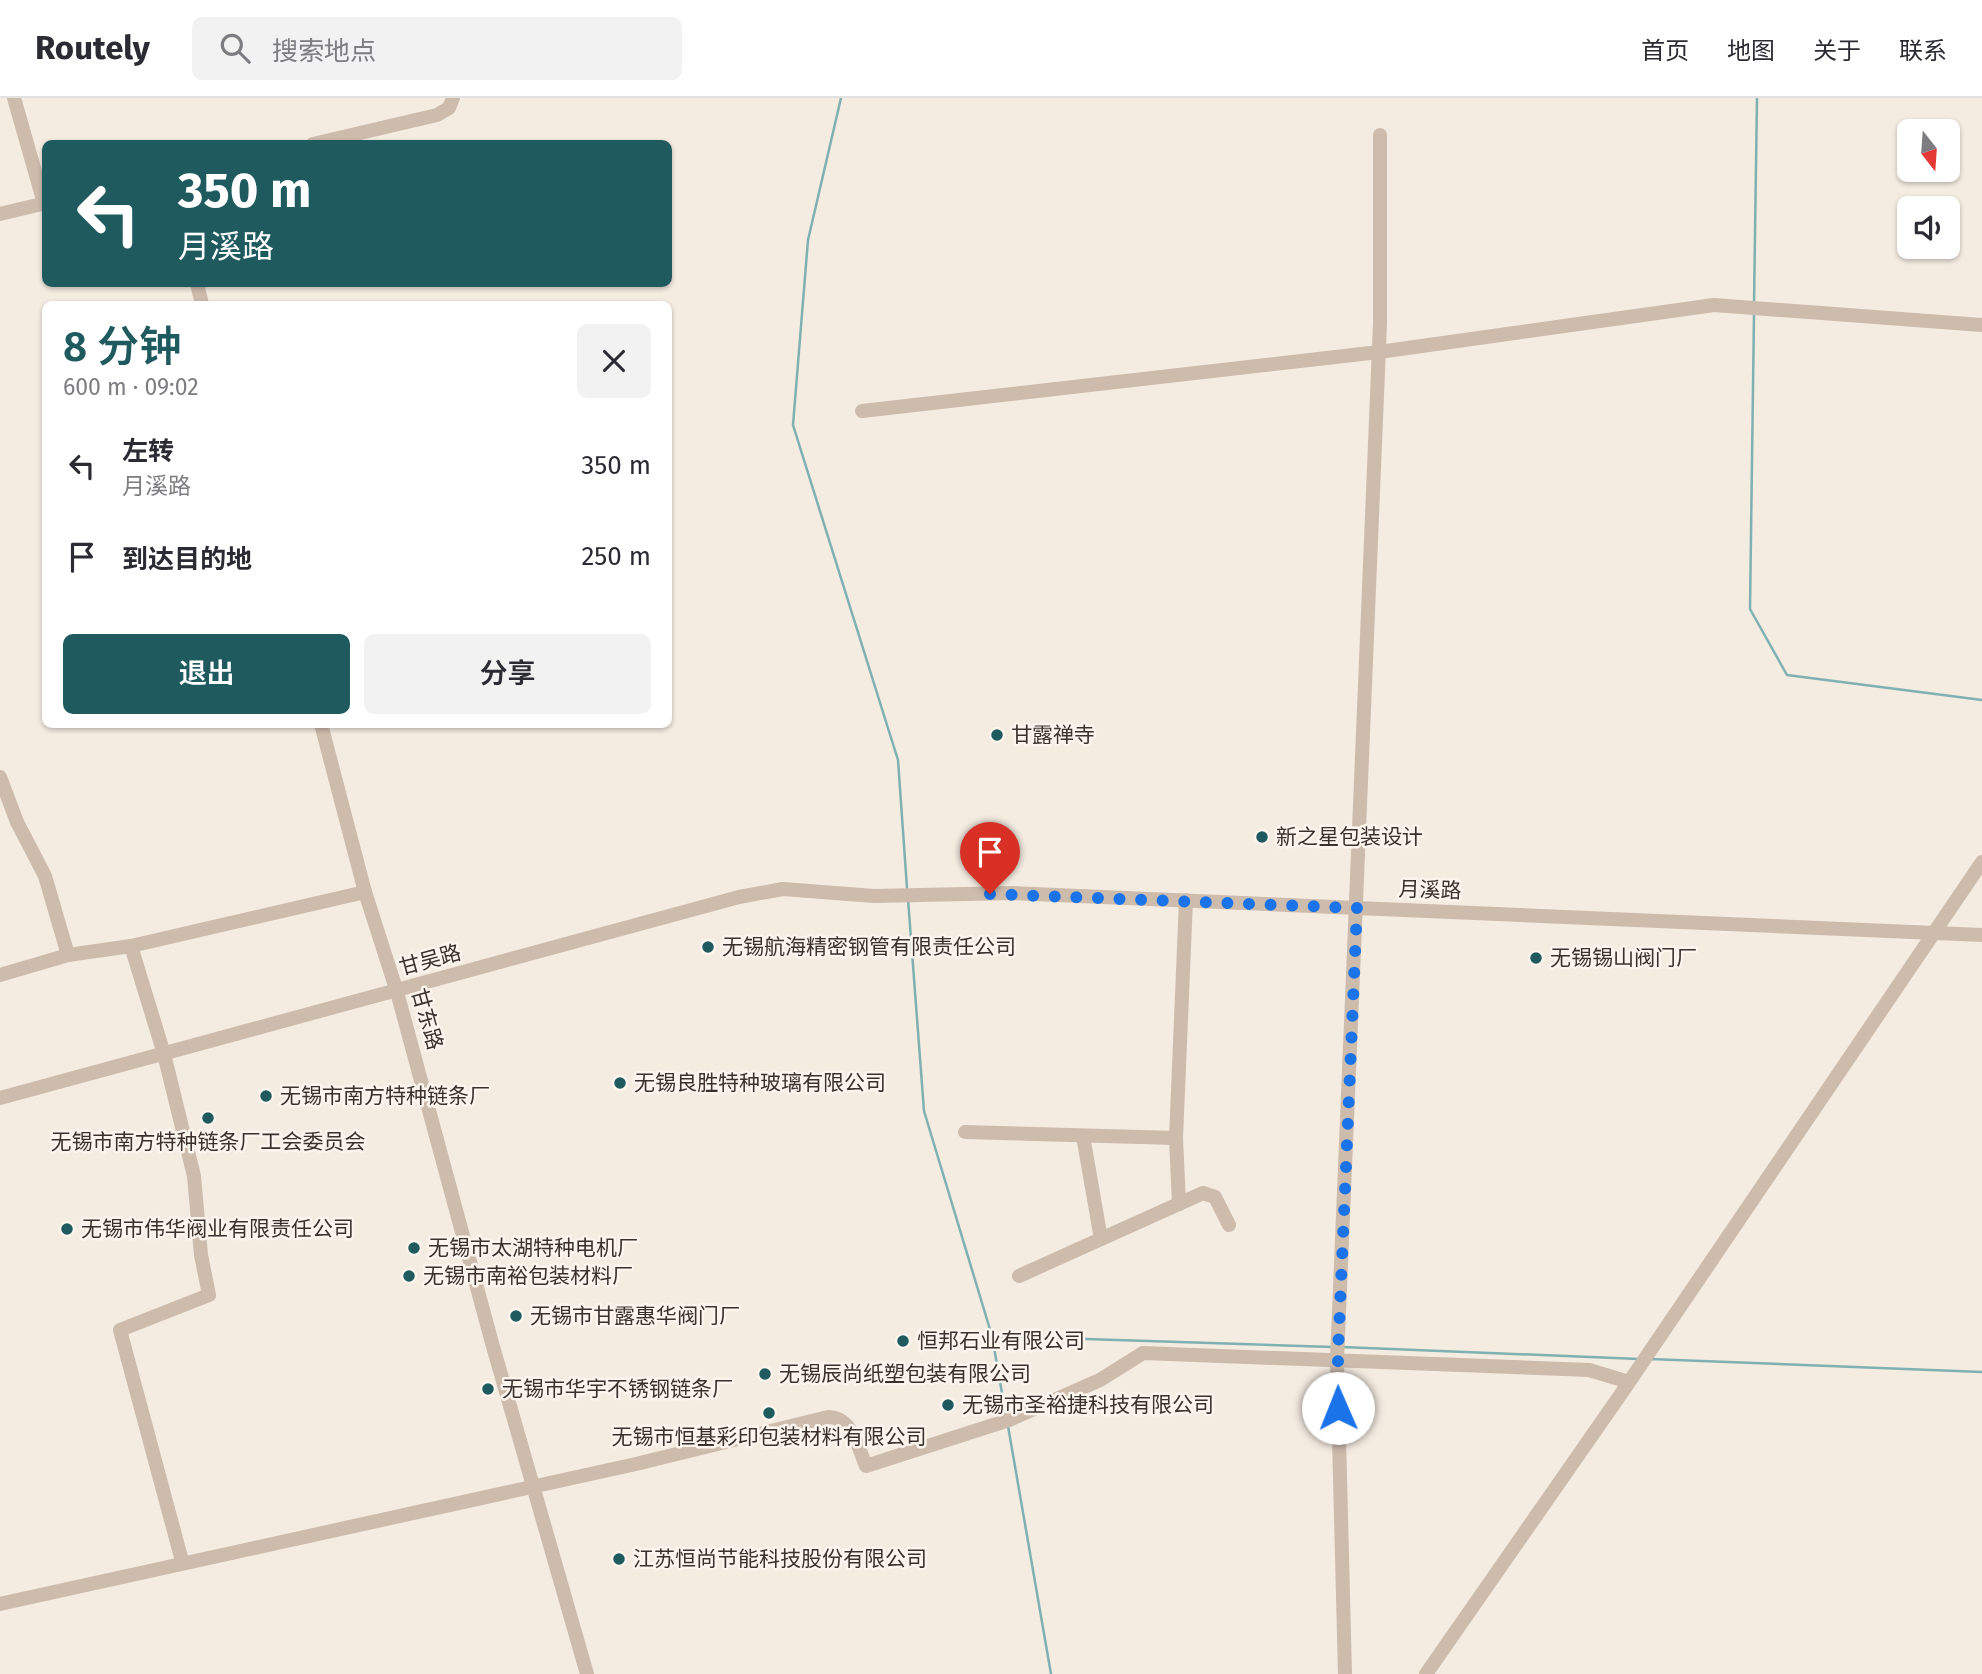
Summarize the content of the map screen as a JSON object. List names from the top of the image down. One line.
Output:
{"streets":{"street":["月溪路","甘吴路","甘东路"]},"crossings":[["月溪路","甘吴路"],["甘吴路","甘东路"]],"places":["甘露禅寺","新之星包装设计","无锡航海精密钢管有限责任公司","无锡锡山阀门厂","无锡良胜特种玻璃有限公司","无锡市南方特种链条厂","无锡市南方特种链条厂工会委员会","无锡市伟华阀业有限责任公司","无锡市太湖特种电机厂","无锡市南裕包装材料厂","无锡市甘露惠华阀门厂","恒邦石业有限公司","无锡辰尚纸塑包装有限公司","无锡市华宇不锈钢链条厂","无锡市圣裕捷科技有限公司","无锡市恒基彩印包装材料有限公司","江苏恒尚节能科技股份有限公司"],"north":"bottom","page":{"header":"Routely","search":"搜索地点","nav":["首页","地图","关于","联系"],"turn":["350 m","月溪路"],"heading":["8 分钟","600 m · 09:02"],"list":[{"name":"左转","note":"月溪路","value":"350 m"},{"name":"到达目的地","value":"250 m"}],"buttons":["退出","分享"]}}
